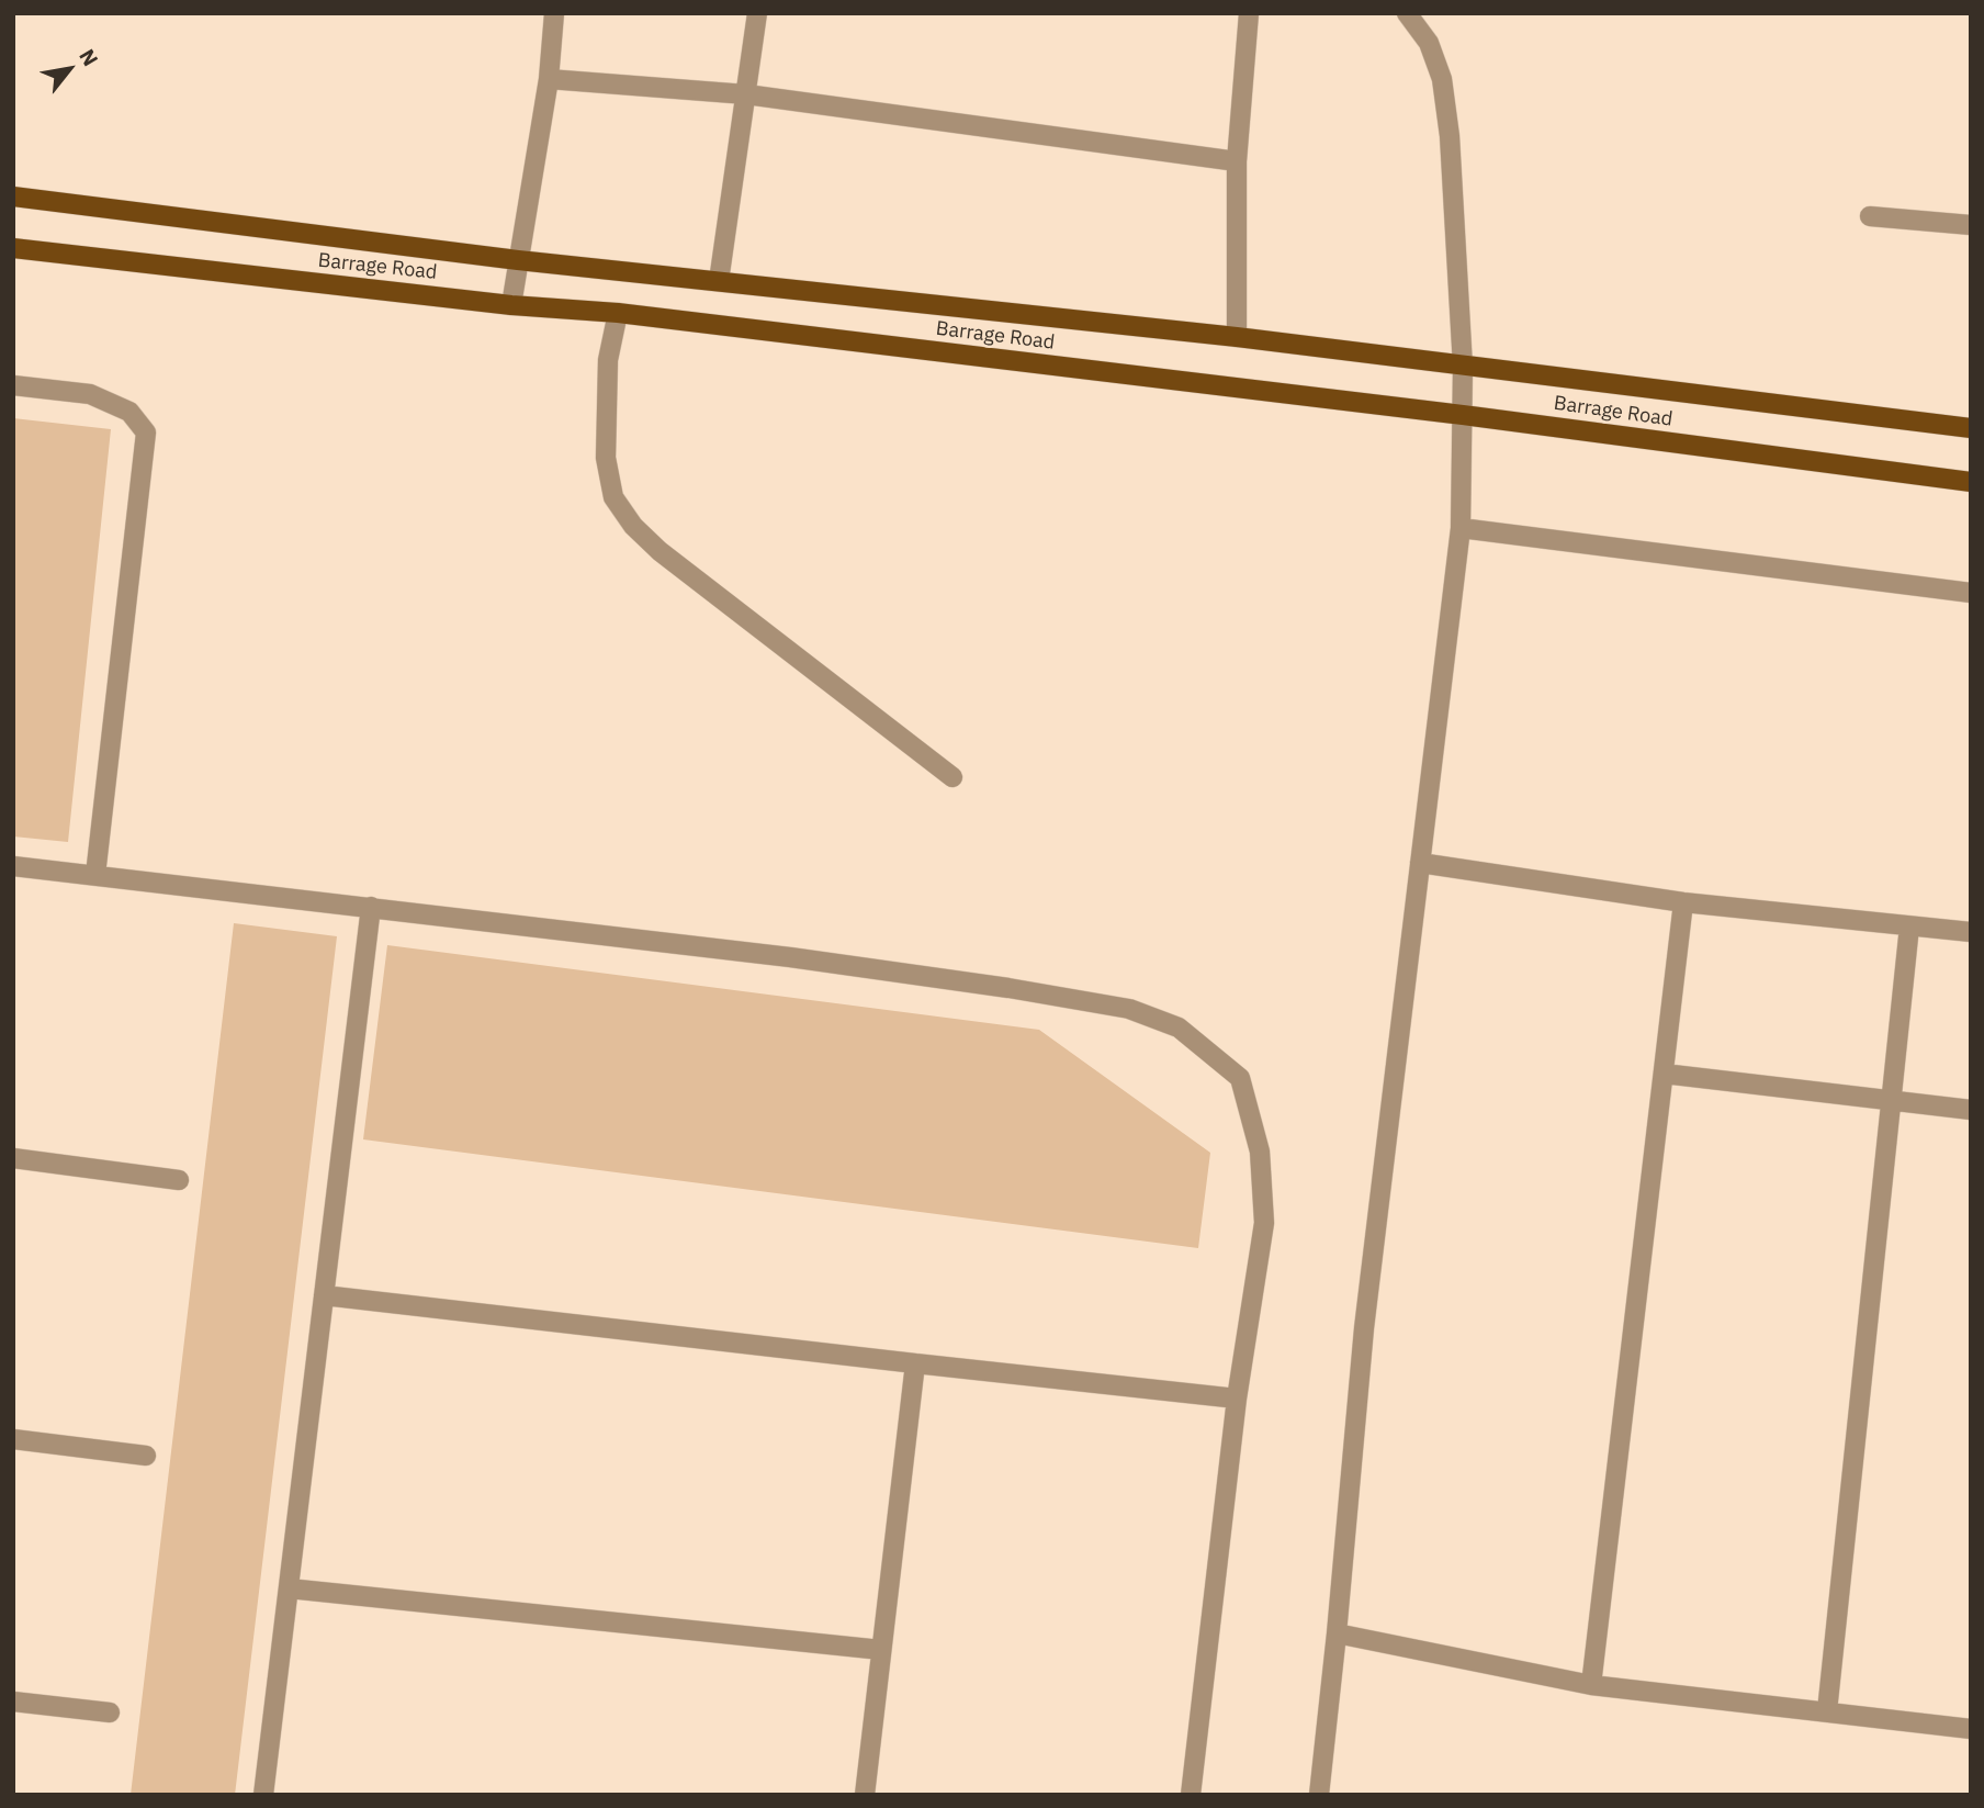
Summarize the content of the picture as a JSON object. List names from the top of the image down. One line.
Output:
{"streets":{"main road":["Barrage Road"]},"north":"top right"}
